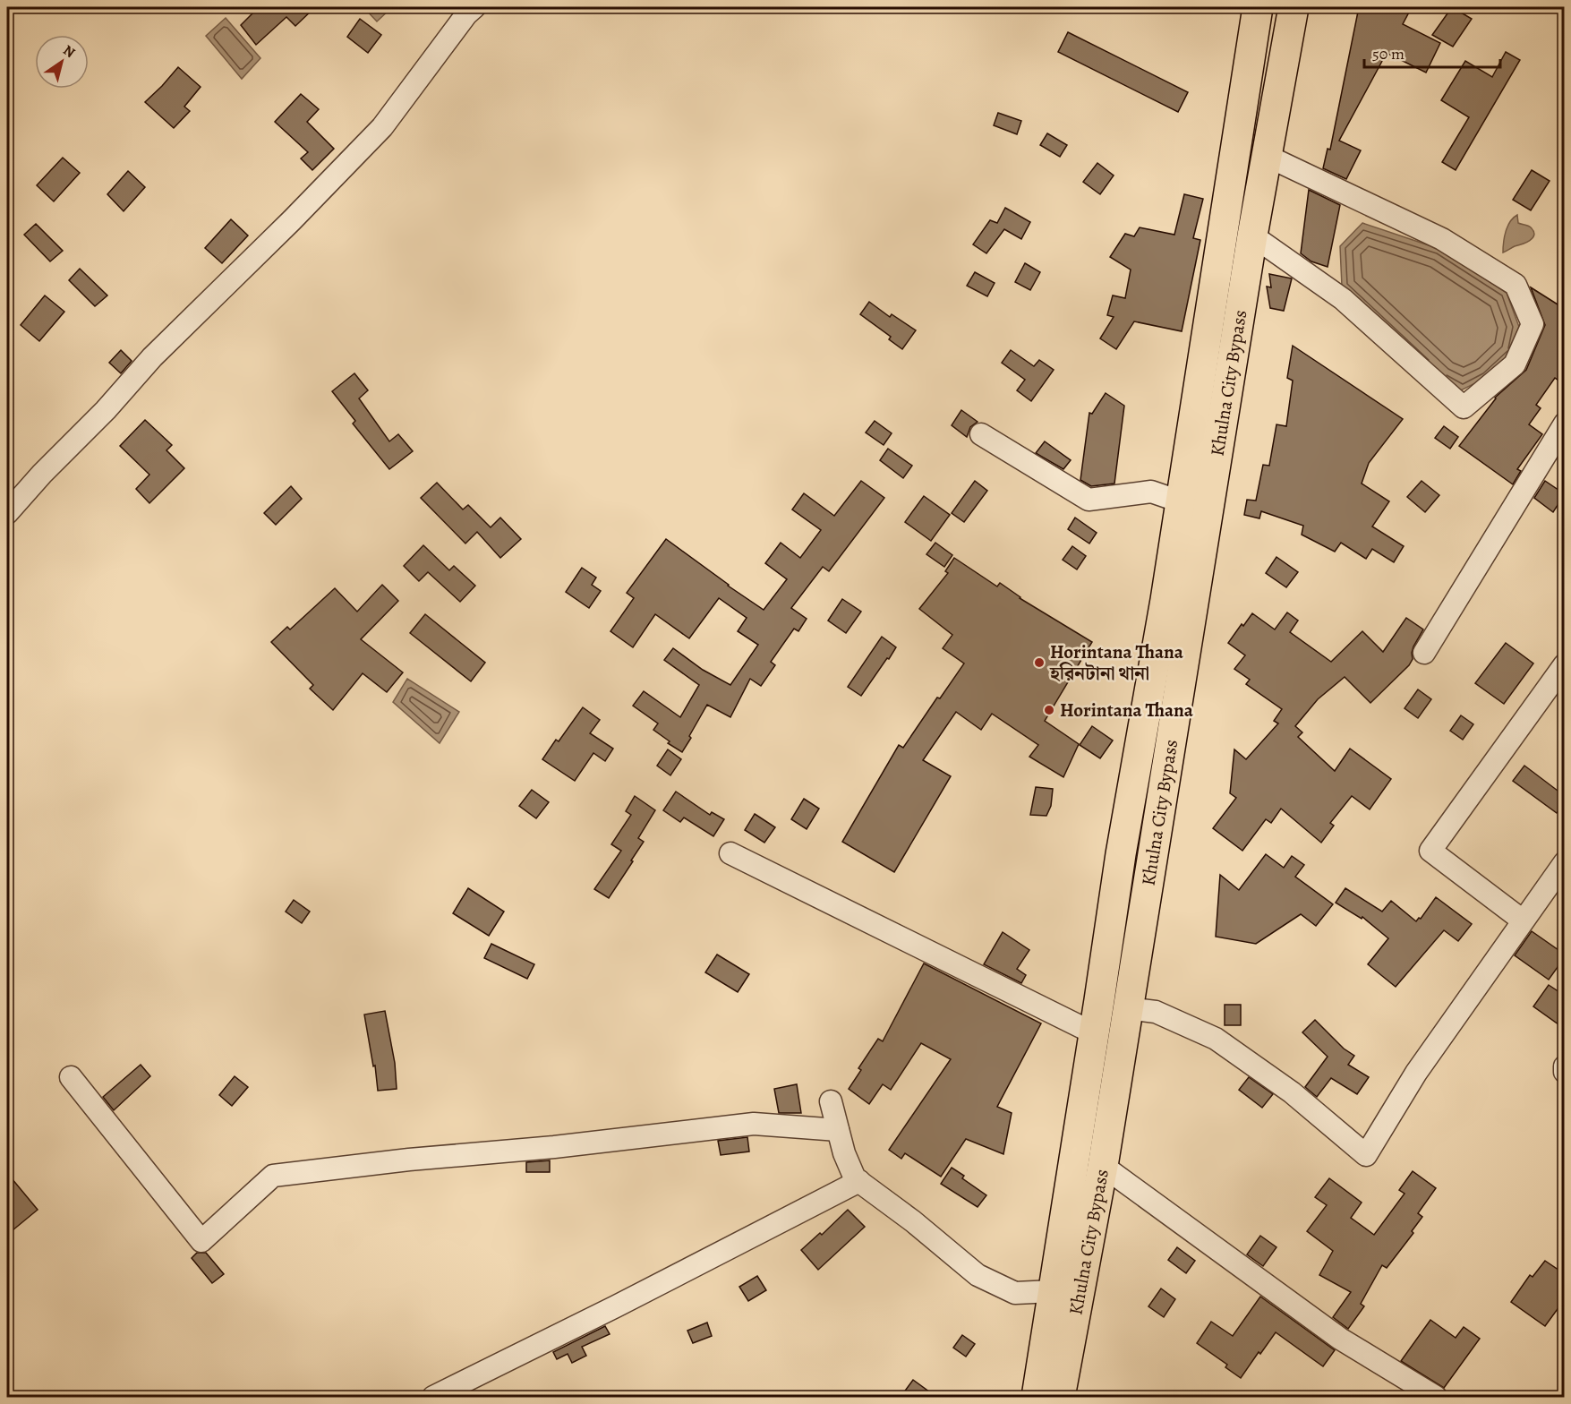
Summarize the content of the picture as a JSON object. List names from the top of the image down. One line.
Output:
{"streets":{"highway":["Khulna City Bypass"]},"places":["Horintana Thana হরিনটানা থানা","Horintana Thana"],"scale_bar":"50 m","north":"top right"}
